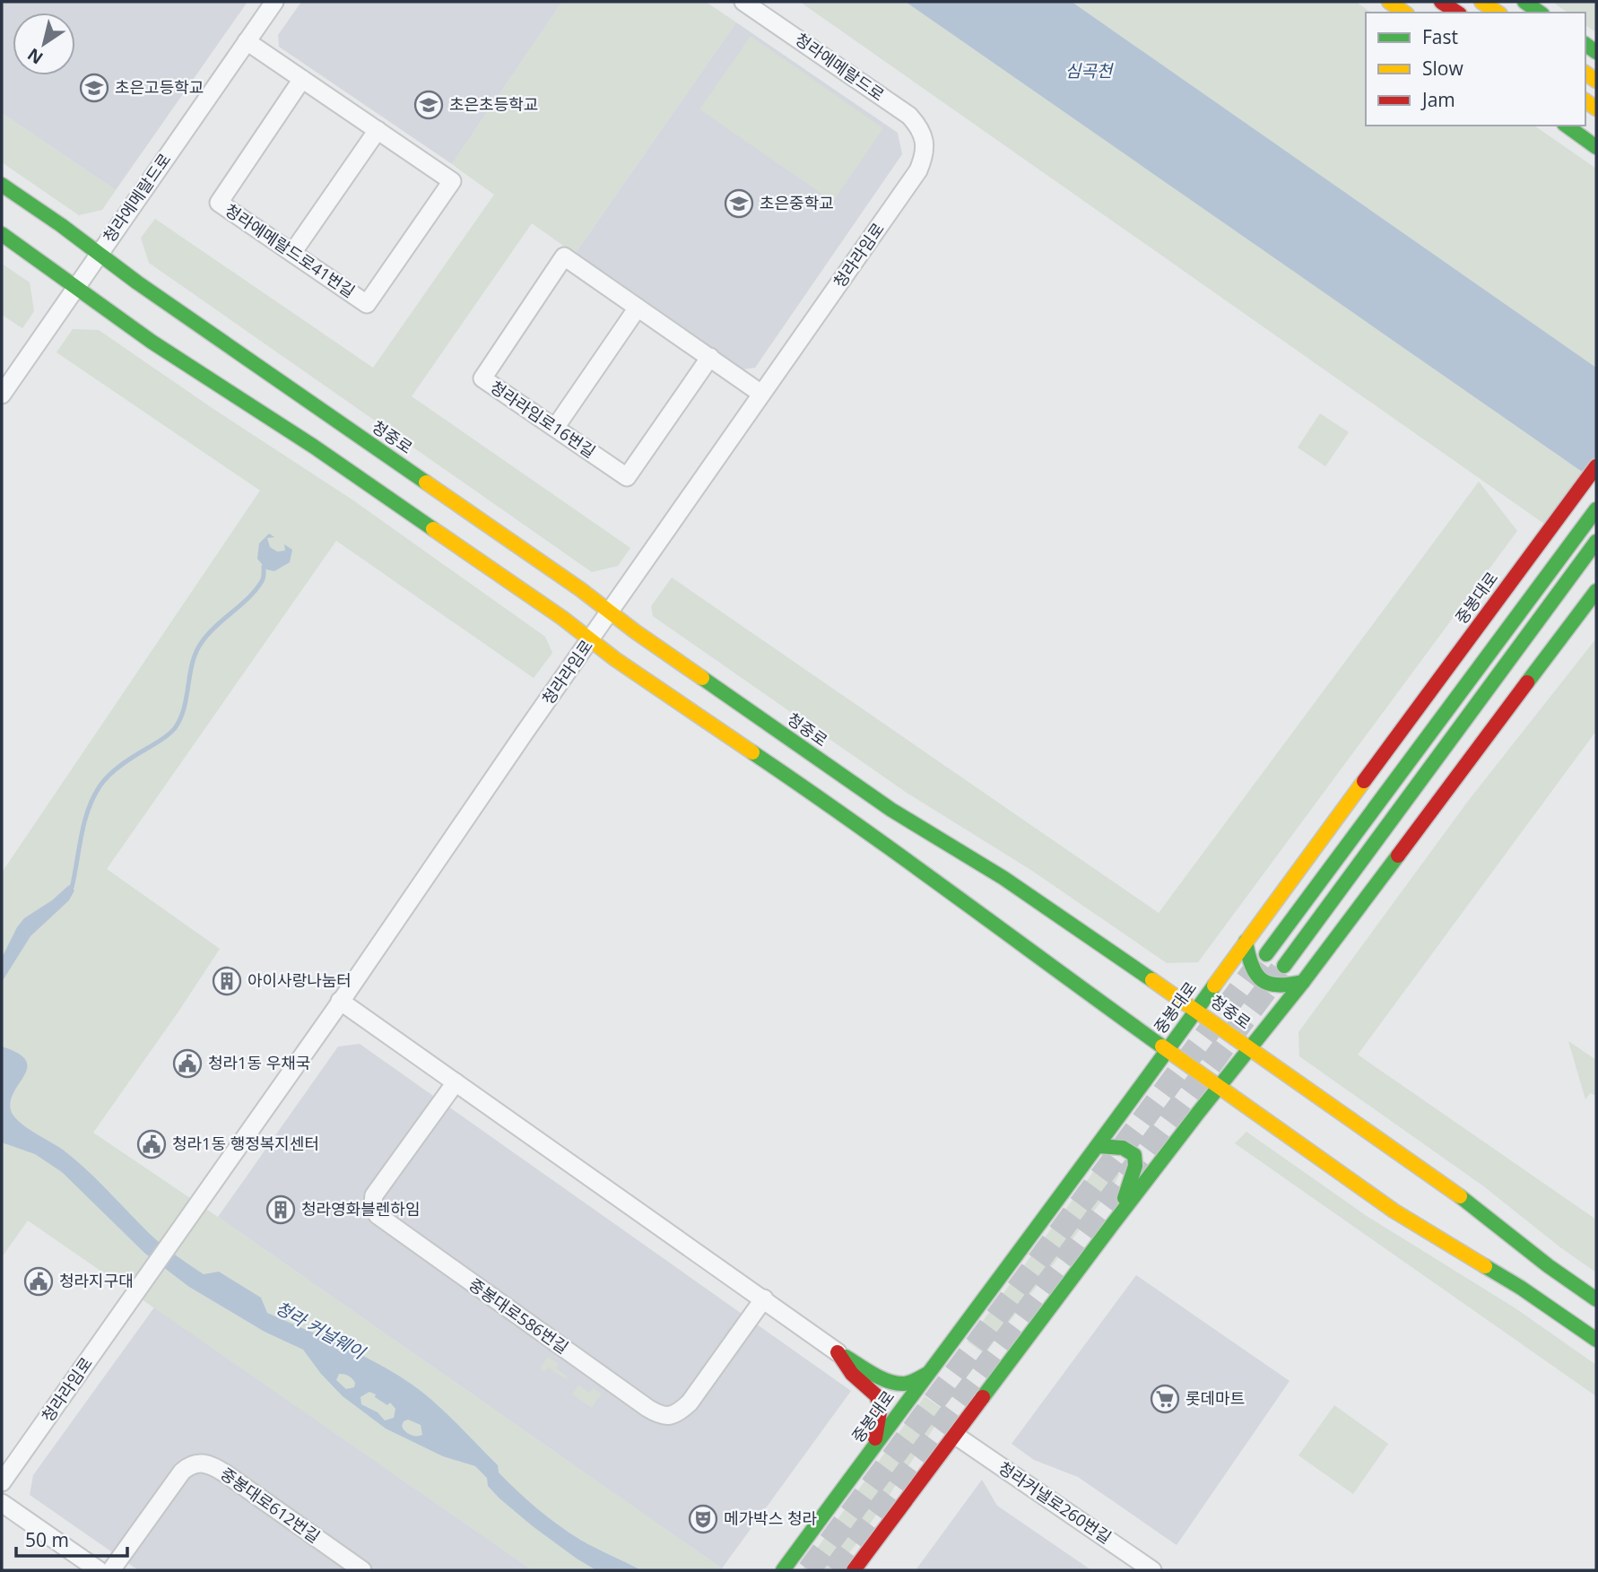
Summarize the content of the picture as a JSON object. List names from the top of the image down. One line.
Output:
{"streets":{"main road":["청중로","중봉대로"],"street":["청라에메랄드로","청라에메랄드로41번길","청라라임로","청라라임로16번길","중봉대로586번길","청라커낼로260번길","중봉대로612번길"]},"crossings":[["청라에메랄드로","청라에메랄드로41번길"],["청라에메랄드로","청라라임로"],["청라에메랄드로","청중로"],["청라라임로","청라라임로16번길"],["청라라임로","청중로"],["청중로","중봉대로"]],"water":["심곡천","청라 커널웨이"],"places":{"school or university":["초은고등학교","초은초등학교","초은중학교"],"building":["아이사랑나눔터","청라영화블렌하임"],"public building":["청라1동 우채국","청라1동 행정복지센터","청라지구대"],"supermarket":["롯데마트"],"theatre":["메가박스 청라"]},"legend":["Fast","Slow","Jam"],"scale_bar":"50 m","north":"bottom left"}
